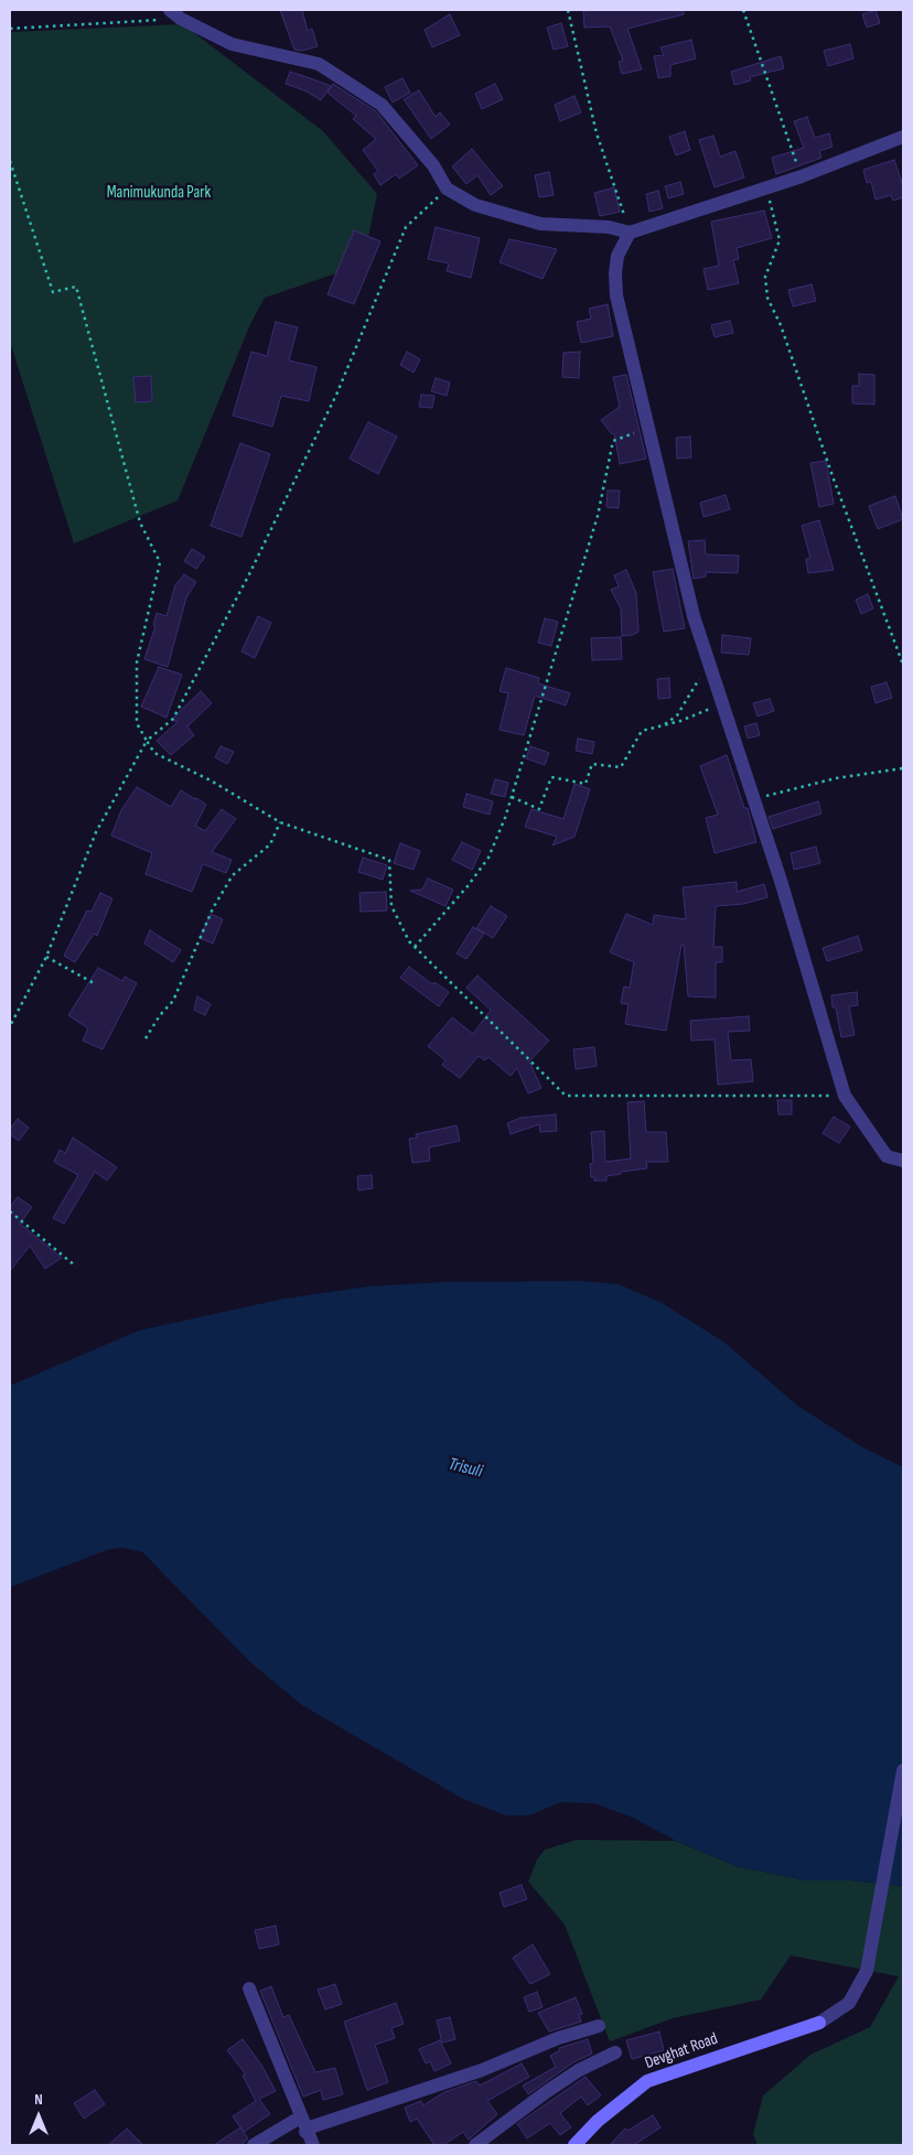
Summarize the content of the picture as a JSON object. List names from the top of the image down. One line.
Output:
{"streets":{"street":["Devghat Road"]},"water":["Trisuli"],"parks":["Manimukunda Park"],"north":"top"}
